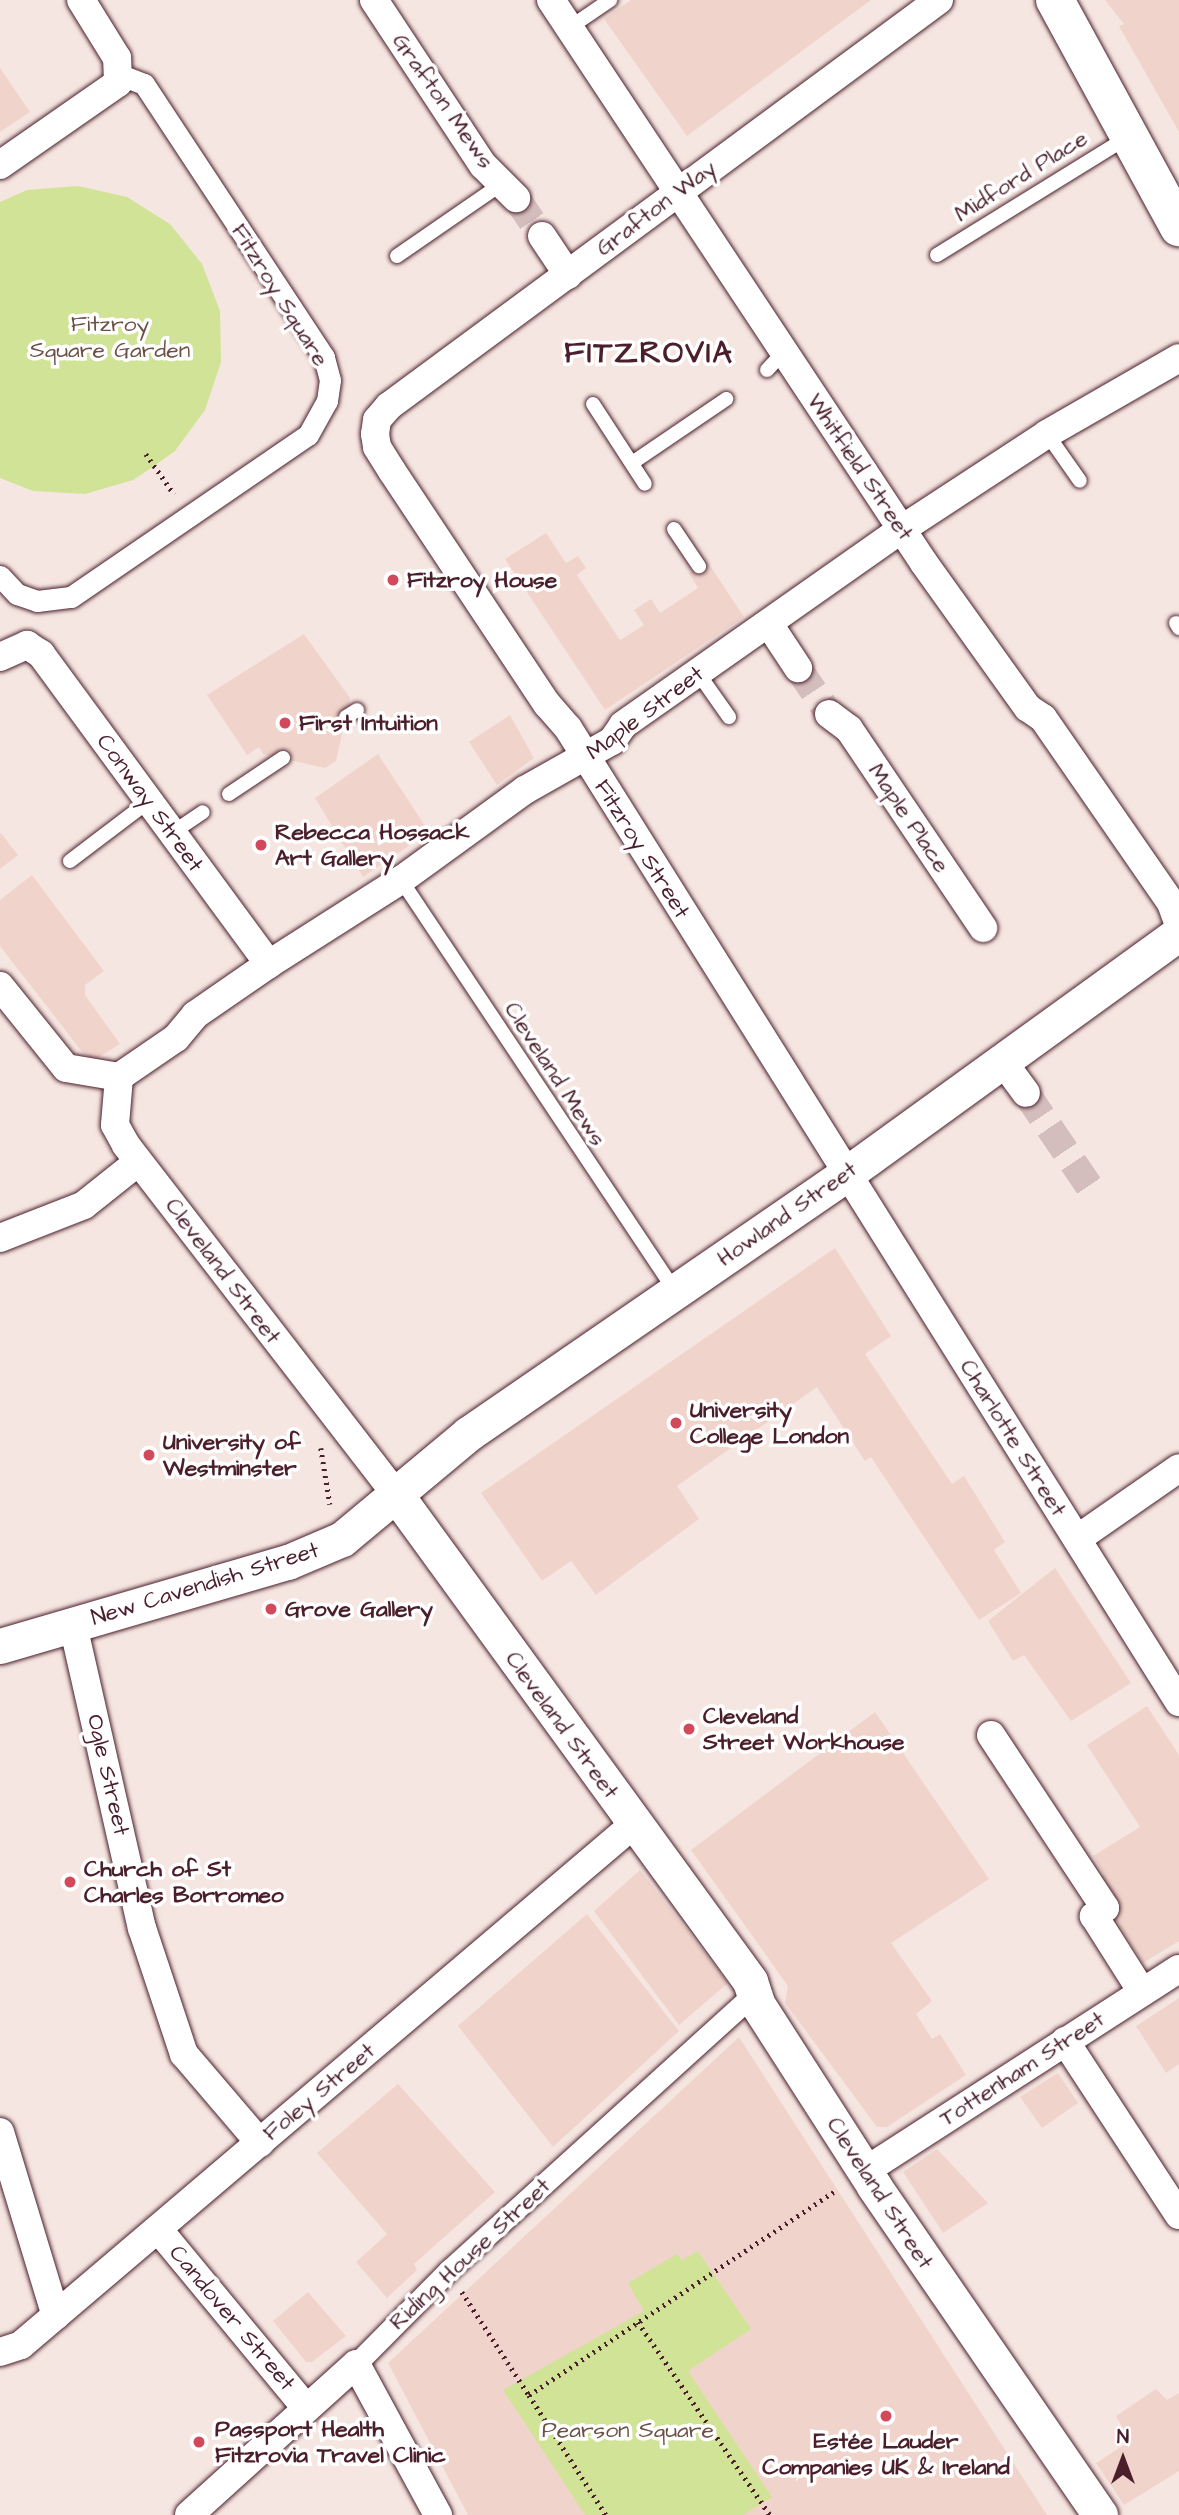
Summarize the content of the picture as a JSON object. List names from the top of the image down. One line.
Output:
{"streets":{"street":["Grafton Mews","Grafton Way","Fitzroy Square","Whitfield Street","Maple Street","Conway Street","Maple Place","Fitzroy Street","Howland Street","Cleveland Street","Charlotte Street","New Cavendish Street","Ogle Street","Tottenham Street","Foley Street","Riding House Street","Candover Street"],"lane":["Midford Place","Cleveland Mews"]},"crossings":[["Grafton Way","Whitfield Street"],["Grafton Way","Fitzroy Street"],["Whitfield Street","Maple Street"],["Maple Street","Conway Street"],["Maple Street","Fitzroy Street"],["Maple Street","Cleveland Mews"],["Maple Street","Cleveland Street"],["Fitzroy Street","Howland Street"],["Fitzroy Street","Charlotte Street"],["Cleveland Mews","Howland Street"],["Howland Street","Cleveland Street"],["Howland Street","Charlotte Street"],["Howland Street","New Cavendish Street"],["Cleveland Street","New Cavendish Street"],["Cleveland Street","Tottenham Street"],["Cleveland Street","Foley Street"],["Cleveland Street","Riding House Street"],["New Cavendish Street","Ogle Street"],["Ogle Street","Foley Street"],["Foley Street","Candover Street"],["Riding House Street","Candover Street"]],"districts":["FITZROVIA"],"parks":["Fitzroy Square Garden","Pearson Square"],"places":["Fitzroy House","First Intuition","Rebecca Hossack Art Gallery","University College London","University of Westminster","Grove Gallery","Cleveland Street Workhouse","Church of St Charles Borromeo","Estée Lauder Companies UK & Ireland","Passport Health Fitzrovia Travel Clinic"],"north":"top"}
